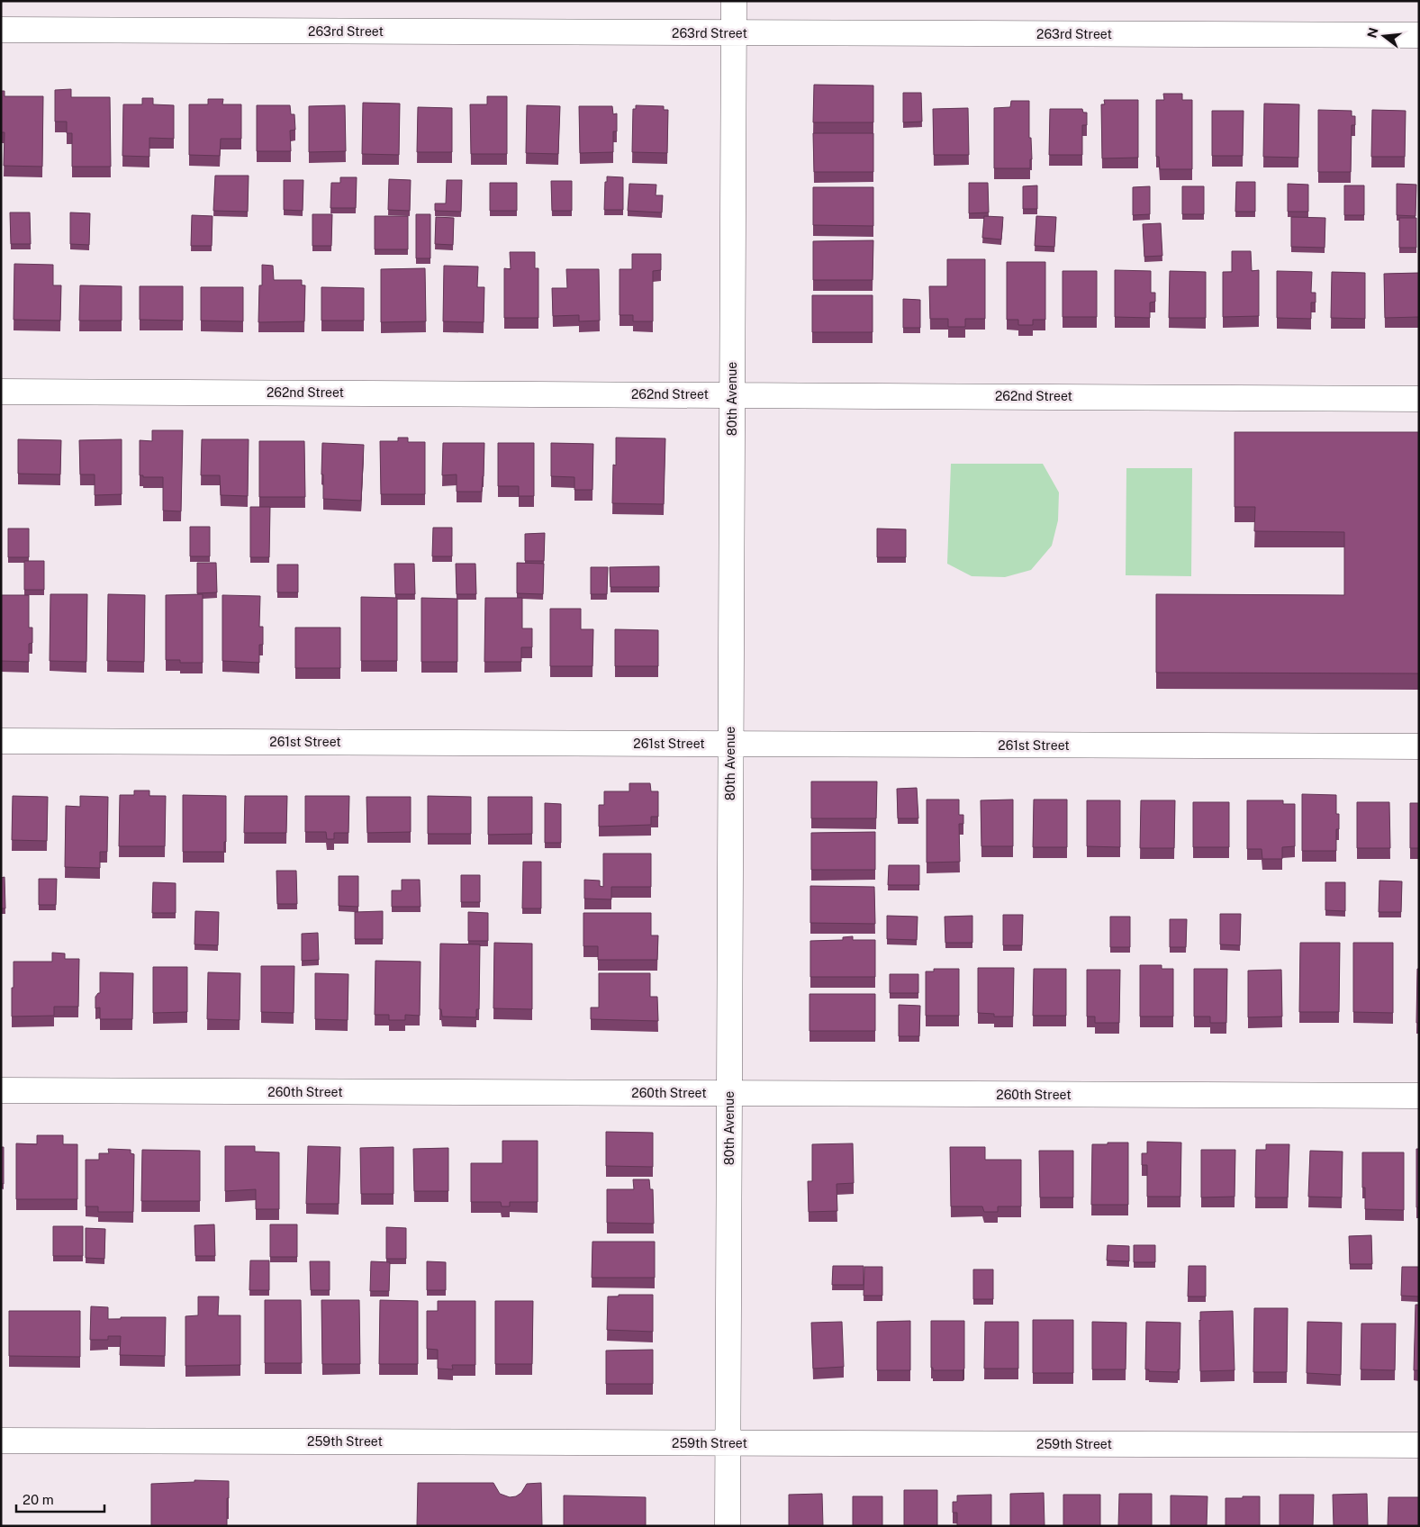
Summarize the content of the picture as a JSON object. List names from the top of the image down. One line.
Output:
{"streets":{"street":["263rd Street","262nd Street","80th Avenue","261st Street","260th Street","259th Street"]},"crossings":[["263rd Street","80th Avenue"],["262nd Street","80th Avenue"],["80th Avenue","261st Street"],["80th Avenue","260th Street"],["80th Avenue","259th Street"]],"scale_bar":"20 m","north":"left"}
